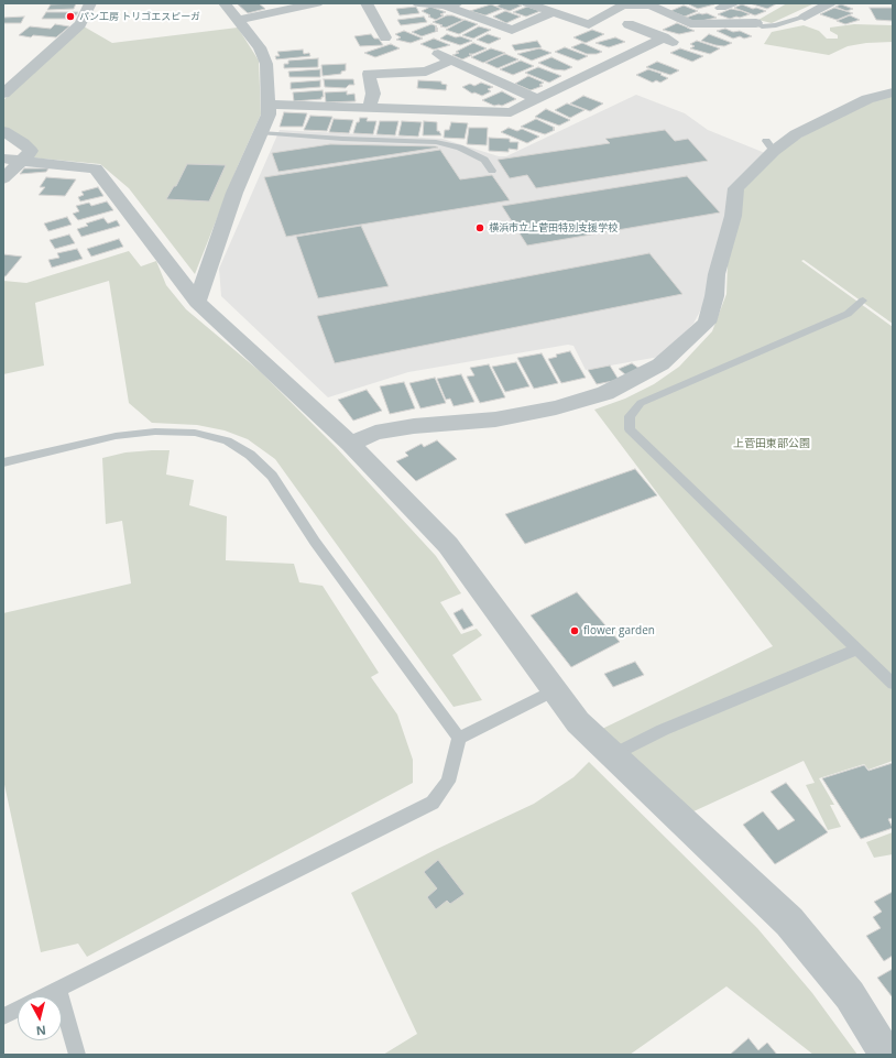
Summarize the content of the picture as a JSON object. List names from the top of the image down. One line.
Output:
{"parks":["上菅田東部公園"],"places":["パン工房 トリゴエスピーガ","横浜市立上菅田特別支援学校","flower garden"],"north":"bottom"}
